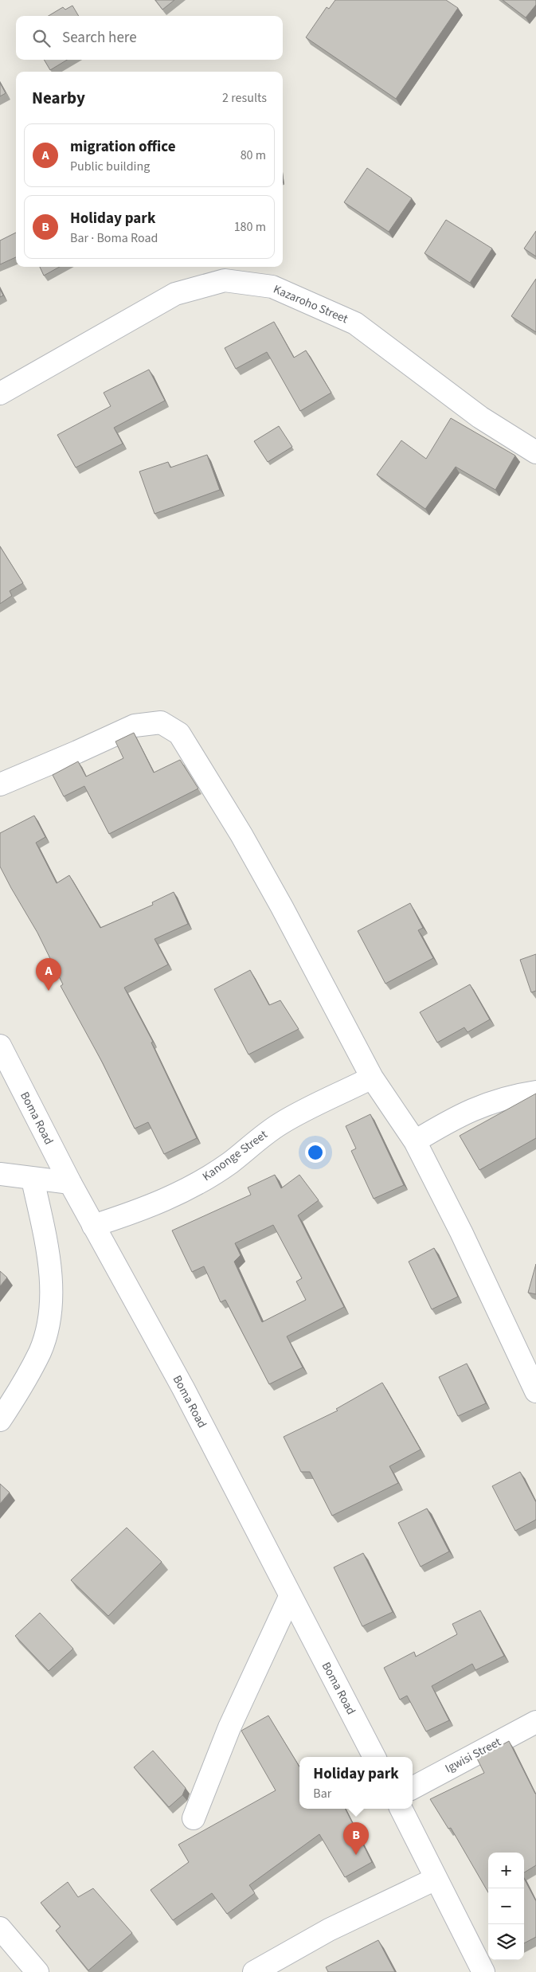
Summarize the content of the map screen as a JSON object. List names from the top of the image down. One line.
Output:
{"streets":{"street":["Kazaroho Street","Boma Road","Kanonge Street","Igwisi Street"]},"crossings":[["Boma Road","Kanonge Street"]],"page":{"search":"Search here","heading":["Nearby","2 results"],"list":[{"mark":"A","name":"migration office","note":"Public building","value":"80 m"},{"mark":"B","name":"Holiday park","note":"Bar · Boma Road","value":"180 m"}],"pins":["A","B"],"popup":["Holiday park","Bar"],"map_buttons":["+","−"]}}
